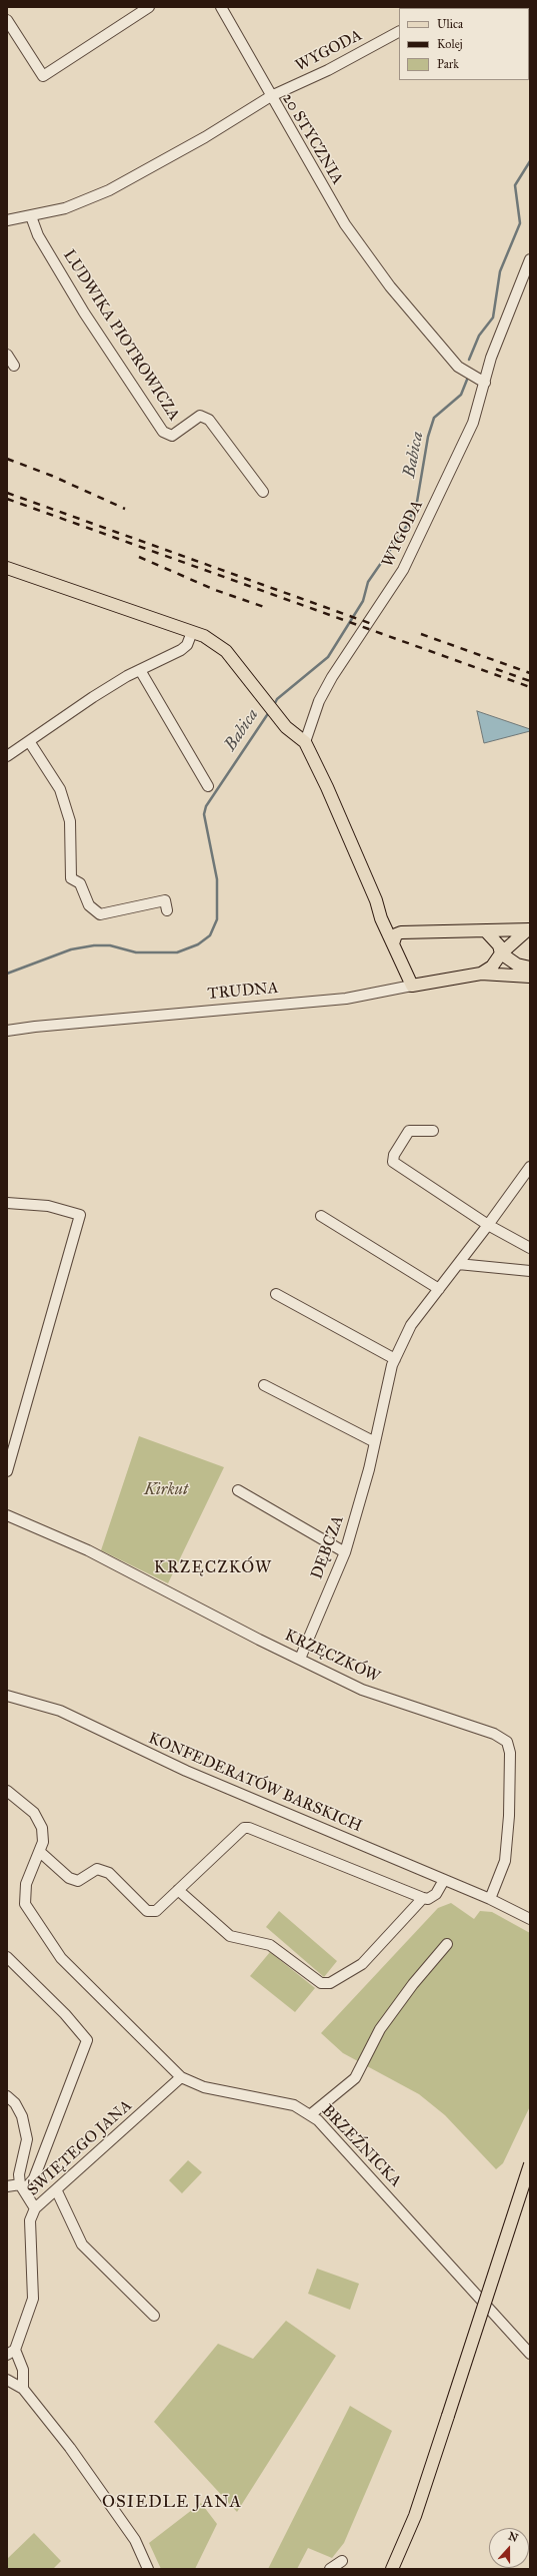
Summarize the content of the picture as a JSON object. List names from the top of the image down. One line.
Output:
{"streets":{"main road":["TRUDNA"],"street":["WYGODA","20 STYCZNIA","LUDWIKA PIOTROWICZA","DĘBCZA","KRZĘCZKÓW","KONFEDERATÓW BARSKICH","BRZEŹNICKA","ŚWIĘTEGO JANA"]},"crossings":[["WYGODA","20 STYCZNIA"],["20 STYCZNIA","LUDWIKA PIOTROWICZA"],["DĘBCZA","KRZĘCZKÓW"],["KRZĘCZKÓW","KONFEDERATÓW BARSKICH"],["BRZEŹNICKA","ŚWIĘTEGO JANA"]],"districts":["KRZĘCZKÓW","OSIEDLE JANA"],"water":["Babica"],"parks":["Kirkut"],"legend":["Ulica","Kolej","Park"],"north":"top"}
